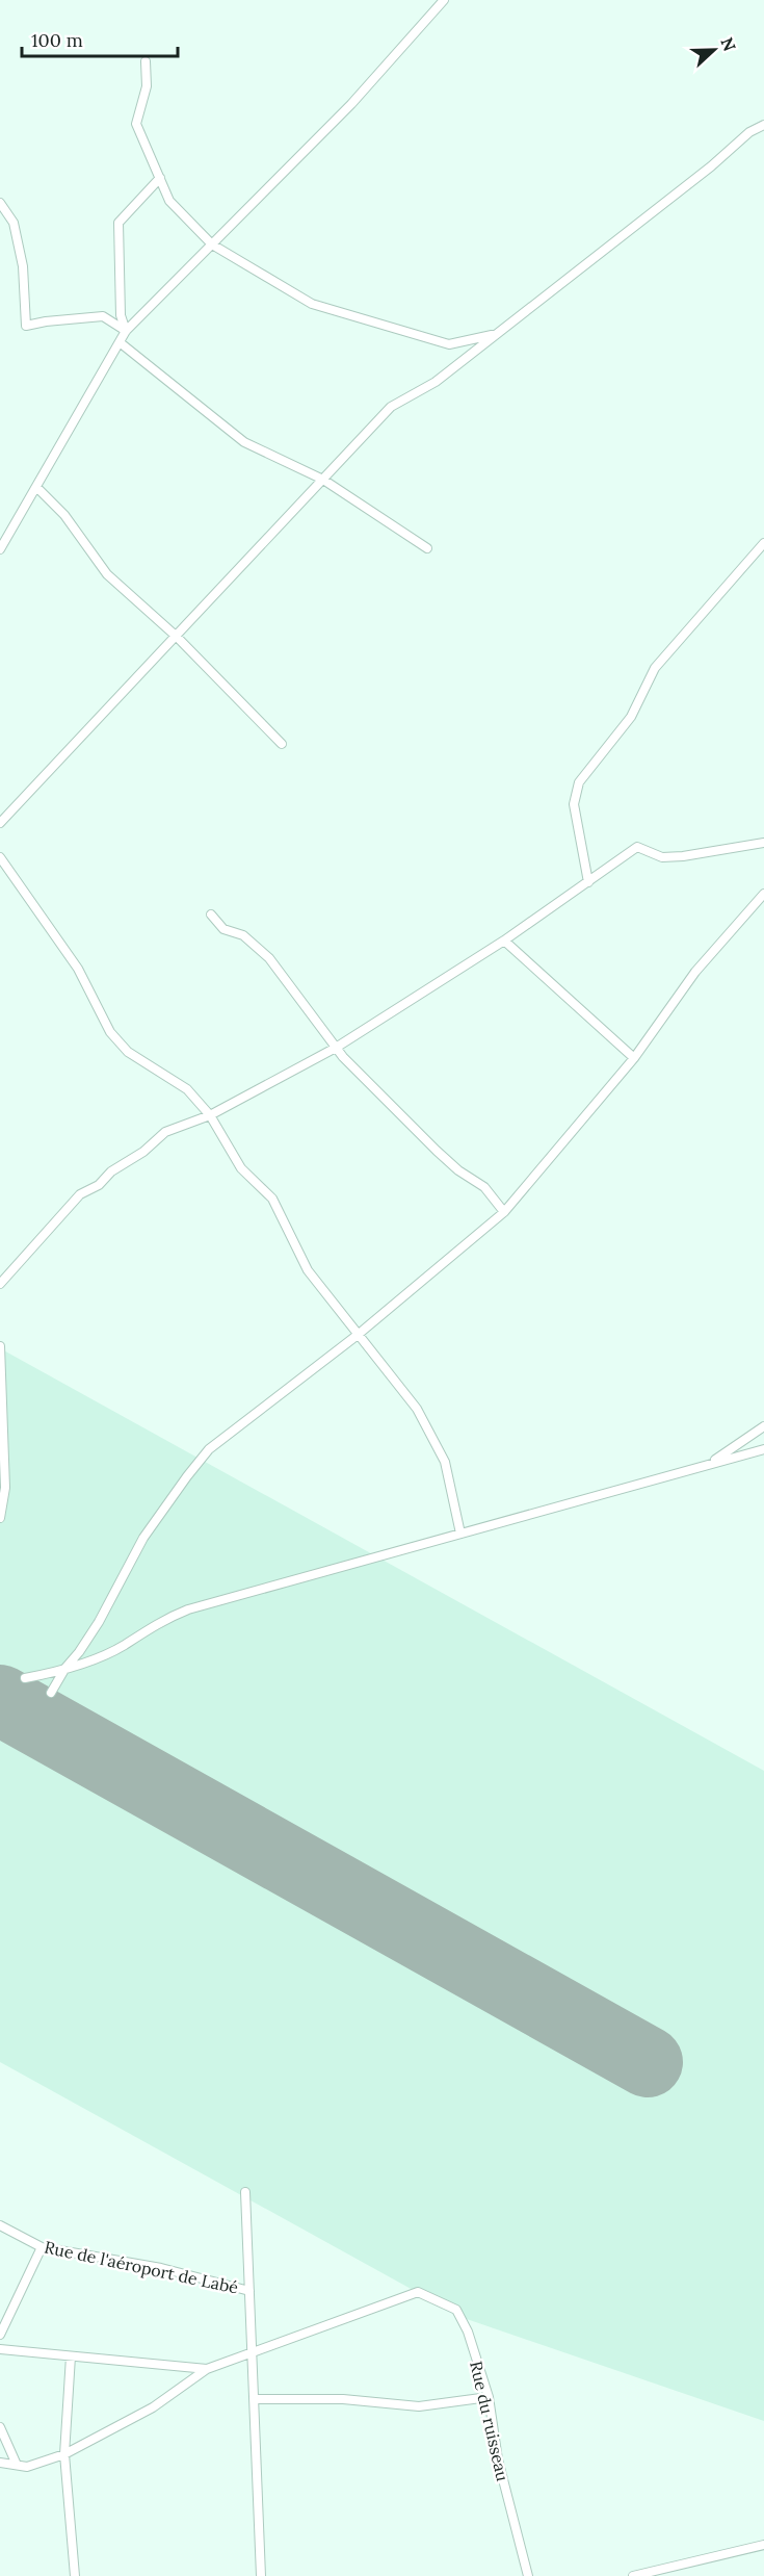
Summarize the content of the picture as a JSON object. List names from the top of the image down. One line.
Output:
{"streets":{"street":["Rue de l'aéroport de Labé","Rue du ruisseau"]},"scale_bar":"100 m","north":"right"}
